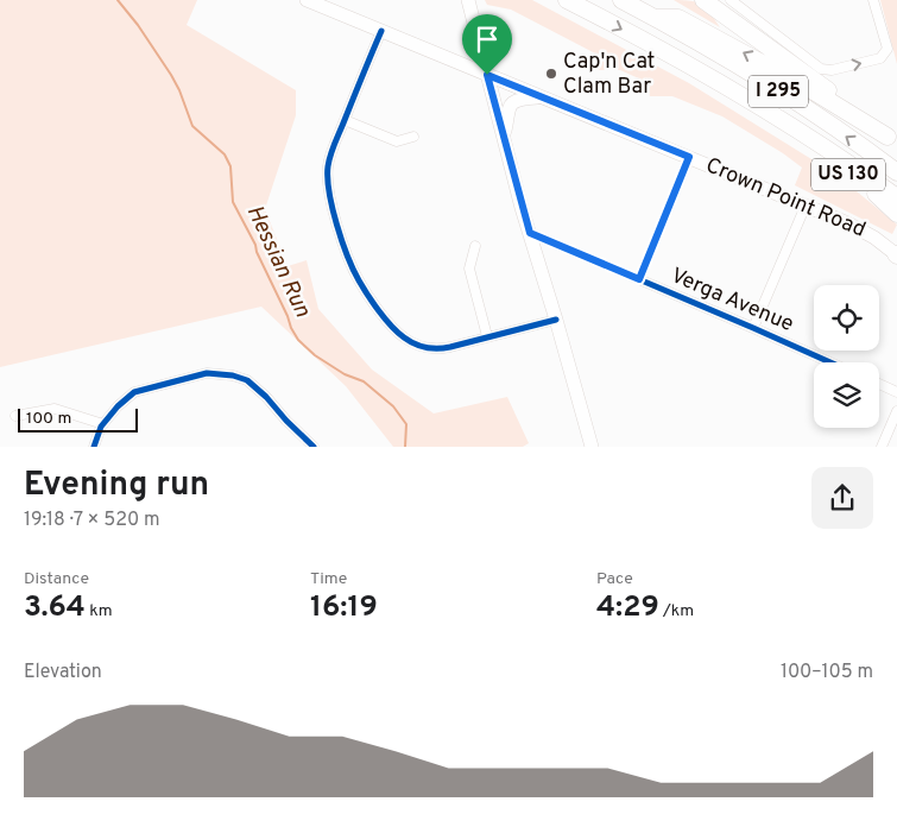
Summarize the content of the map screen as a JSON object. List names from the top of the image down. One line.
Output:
{"streets":{"highway":["I 295","US 130"],"main road":["Crown Point Road"],"street":["Verga Avenue"]},"crossings":[["I 295","US 130"]],"water":["Hessian Run"],"places":["Cap'n Cat Clam Bar"],"scale_bar":"100 m","page":{"scale":"100 m","heading":["Evening run","19:18 · 7 × 520 m"],"stats":[["Distance","3.64 km"],["Time","16:19"],["Pace","4:29 /km"]],"chart":["Elevation","100–105 m"]}}
